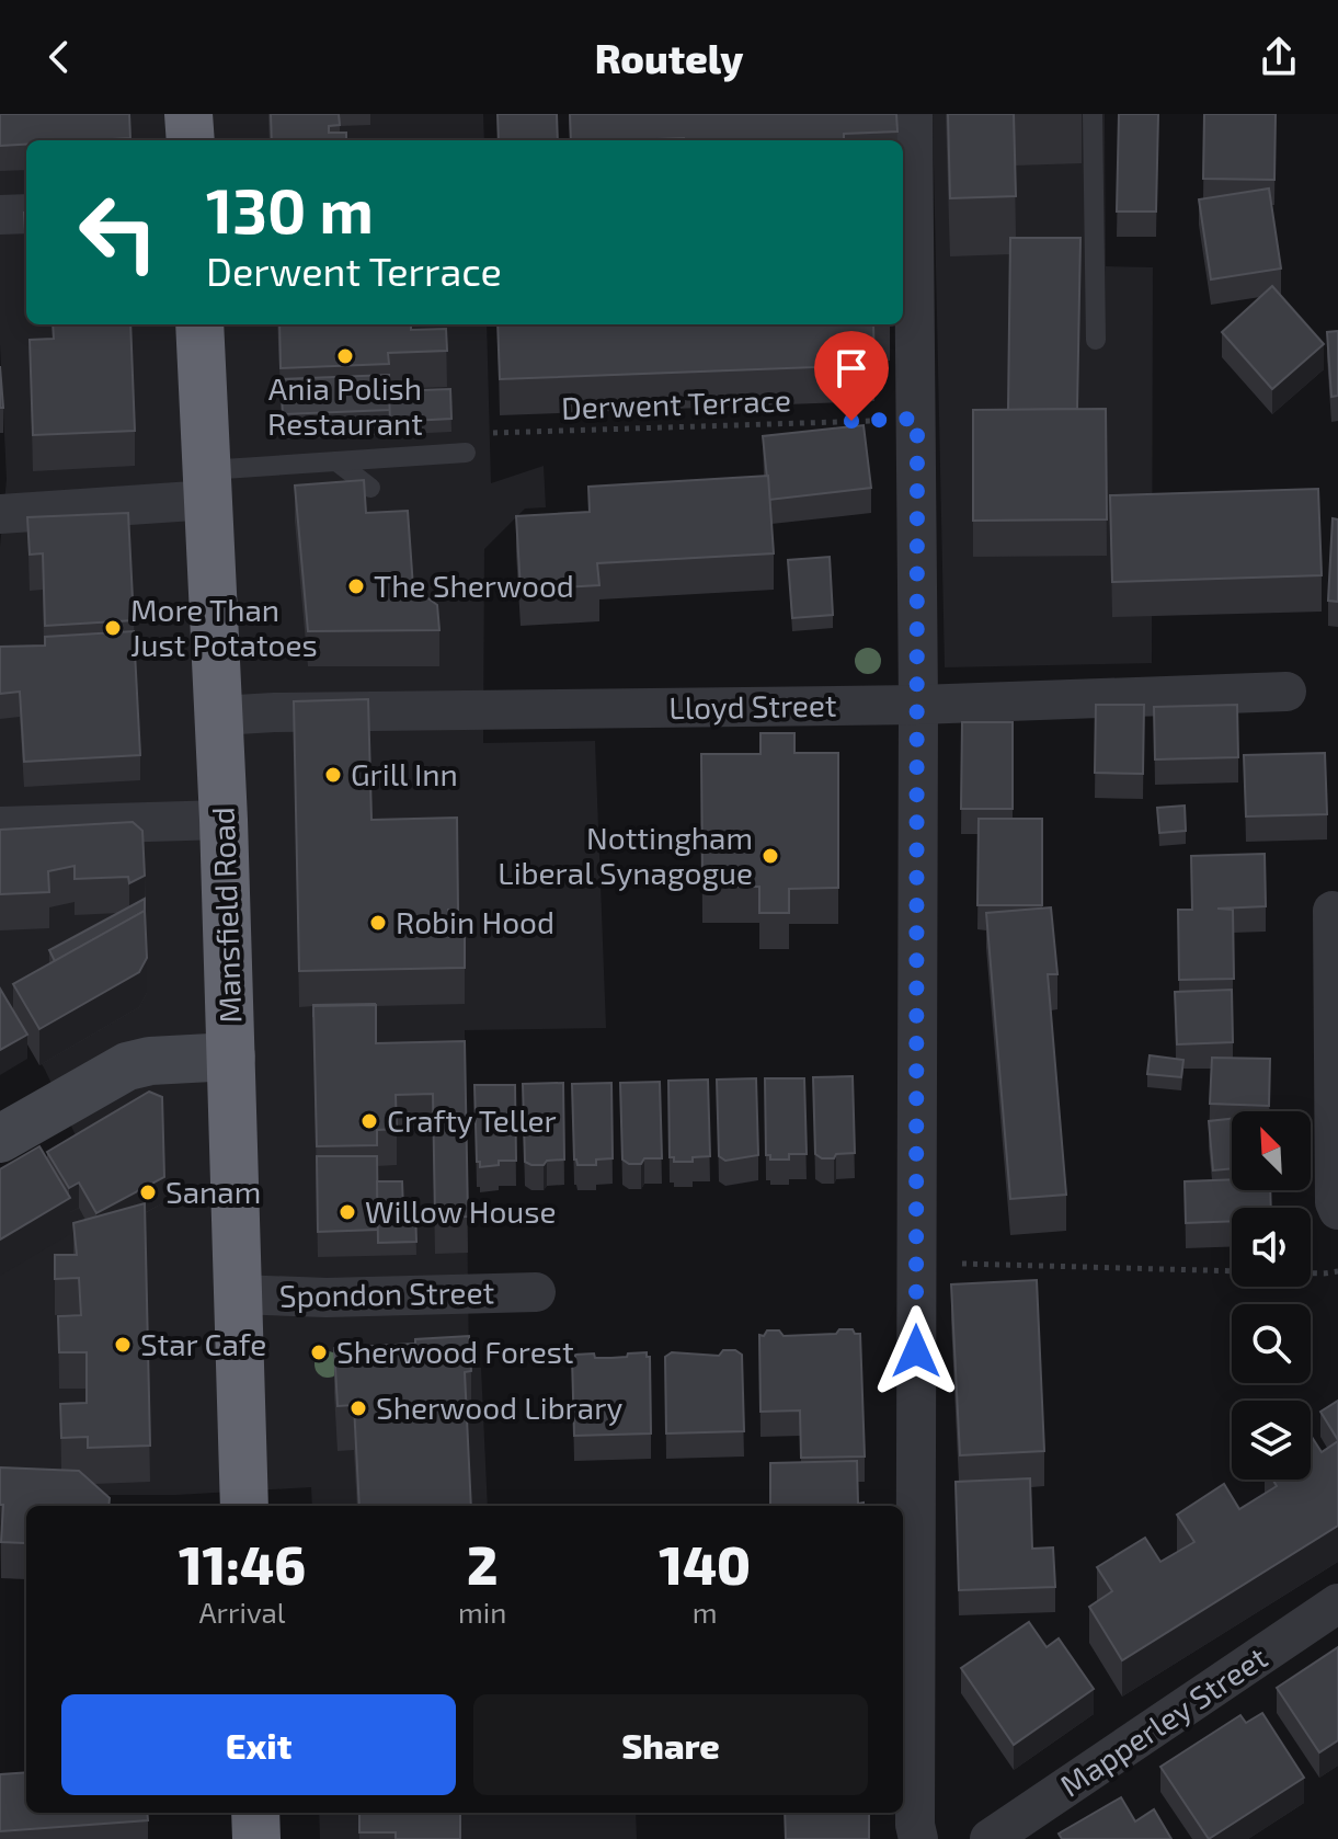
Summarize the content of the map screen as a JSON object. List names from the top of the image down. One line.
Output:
{"streets":{"highway":["Mansfield Road"],"street":["Lloyd Street","Spondon Street","Mapperley Street"],"path":["Derwent Terrace"]},"crossings":[["Lloyd Street","Mansfield Road"],["Mansfield Road","Spondon Street"]],"places":["Ania Polish Restaurant","The Sherwood","More Than Just Potatoes","Grill Inn","Nottingham Liberal Synagogue","Robin Hood","Crafty Teller","Sanam","Willow House","Star Cafe","Sherwood Forest","Sherwood Library"],"north":"top left","page":{"header":"Routely","turn":["130 m","Derwent Terrace"],"eta":["11:46","Arrival","2","min","140","m"],"buttons":["Exit","Share"]}}
